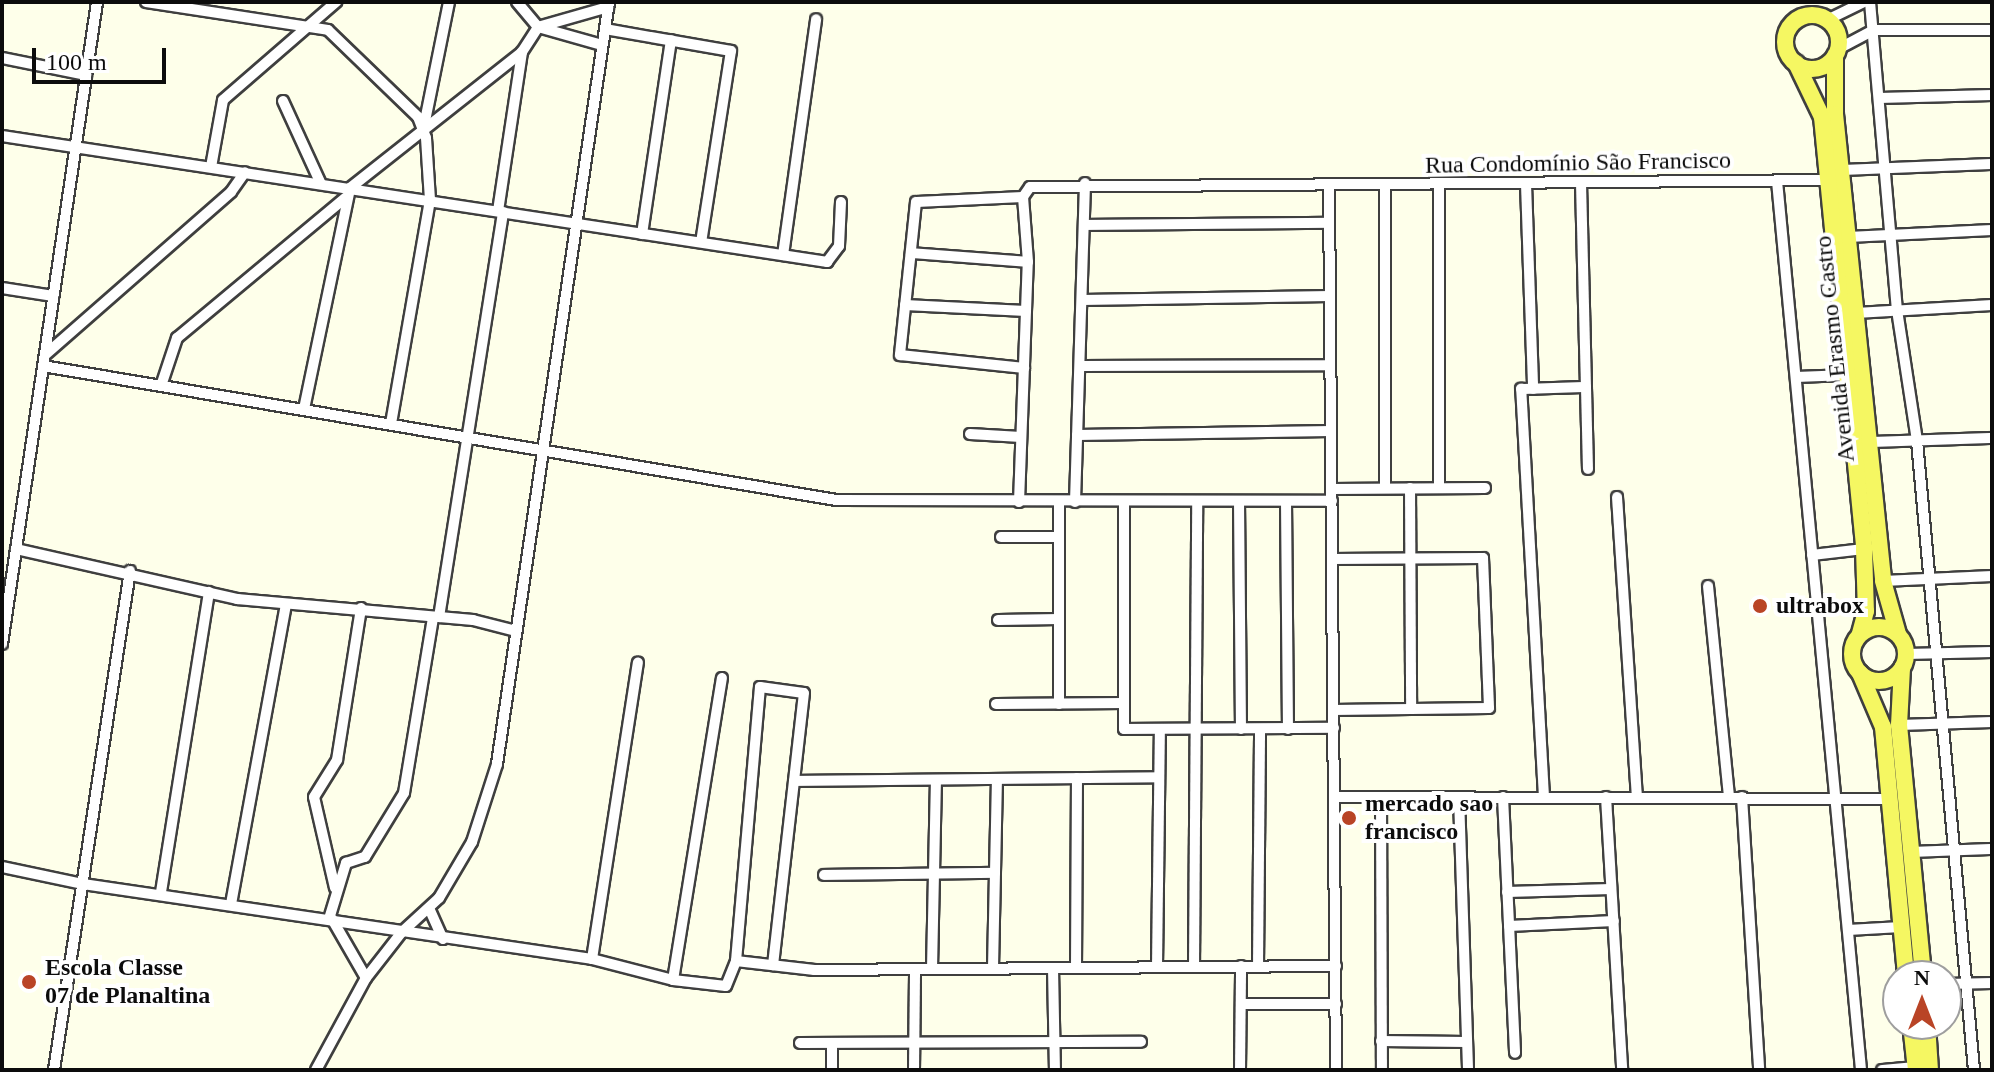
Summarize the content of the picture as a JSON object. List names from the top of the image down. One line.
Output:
{"streets":{"main road":["Avenida Erasmo Castro"],"street":["Rua Condomínio São Francisco"]},"crossings":[["Rua Condomínio São Francisco","Avenida Erasmo Castro"]],"places":["ultrabox","mercado sao francisco","Escola Classe 07 de Planaltina"],"scale_bar":"100 m","north":"top"}
